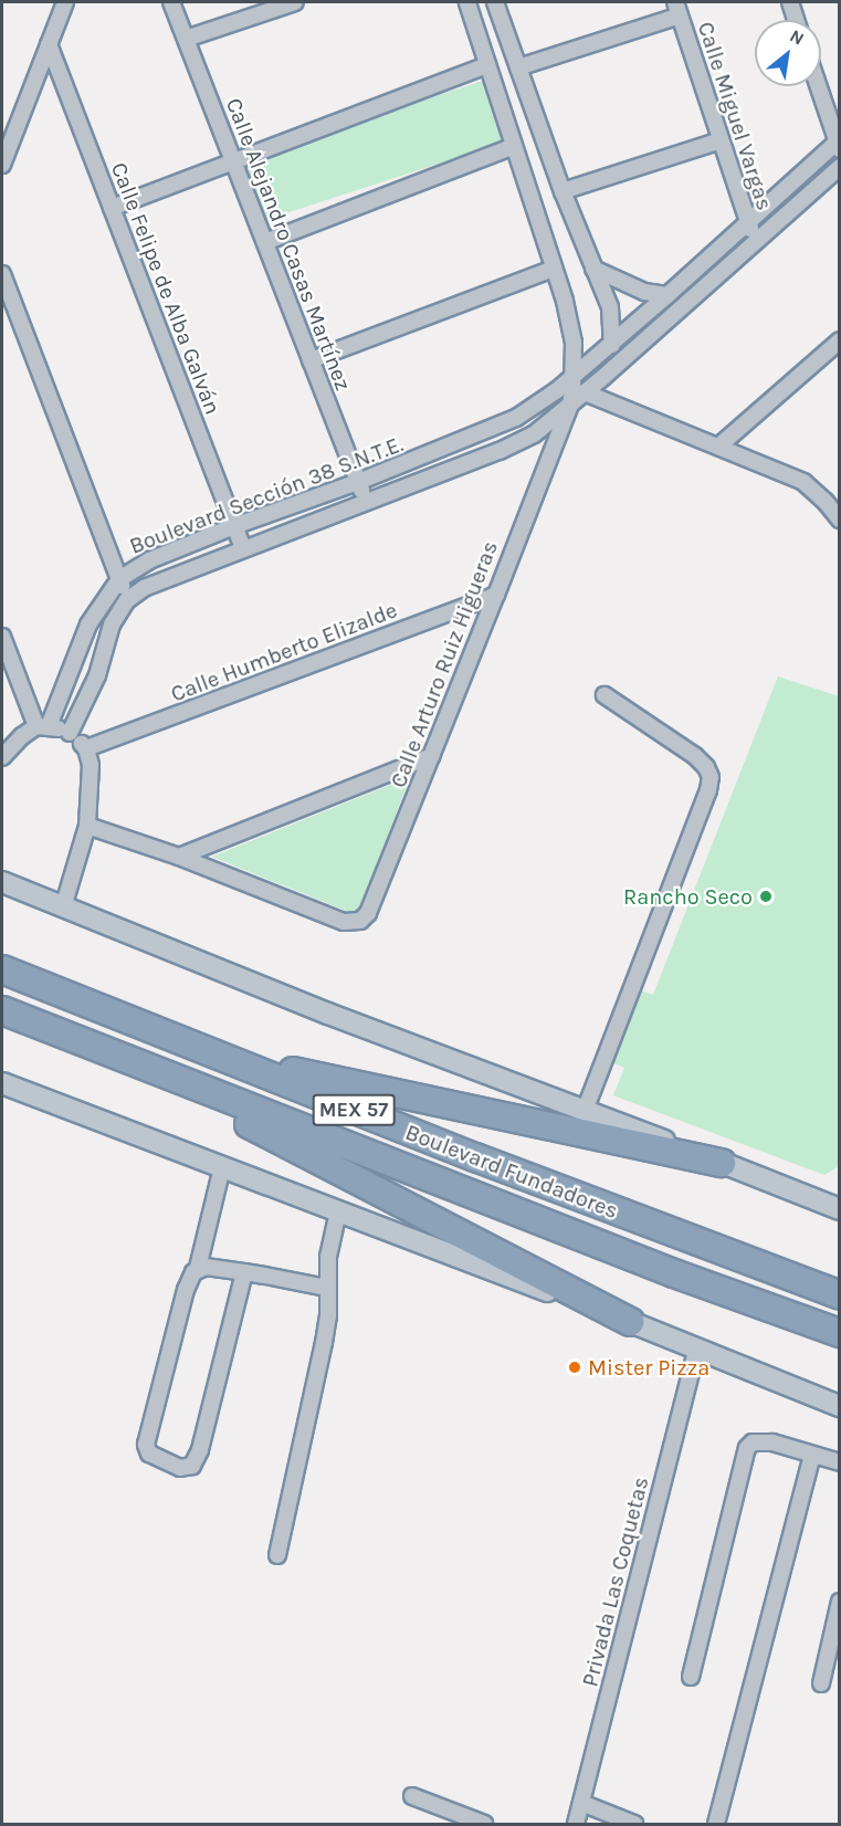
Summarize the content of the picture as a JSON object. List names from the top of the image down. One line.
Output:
{"streets":{"highway":["MEX 57","Boulevard Fundadores"],"street":["Calle Miguel Vargas","Calle Alejandro Casas Martínez","Calle Felipe de Alba Galván","Boulevard Sección 38 S.N.T.E.","Calle Humberto Elizalde","Calle Arturo Ruiz Higueras","Privada Las Coquetas"]},"crossings":[["Calle Miguel Vargas","Boulevard Sección 38 S.N.T.E."],["Calle Alejandro Casas Martínez","Boulevard Sección 38 S.N.T.E."],["Calle Felipe de Alba Galván","Boulevard Sección 38 S.N.T.E."],["Boulevard Sección 38 S.N.T.E.","Calle Arturo Ruiz Higueras"],["Calle Humberto Elizalde","Calle Arturo Ruiz Higueras"]],"places":["Rancho Seco","Mister Pizza"],"north":"top right"}
